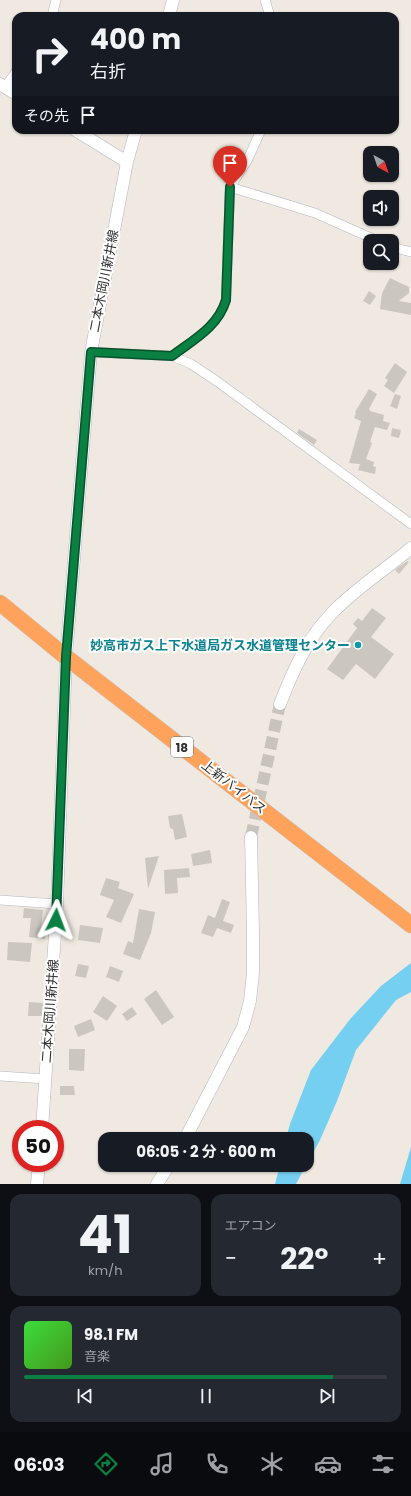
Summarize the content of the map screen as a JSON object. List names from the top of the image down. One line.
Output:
{"streets":{"highway":["18","上新バイパス"],"main road":["二本木岡川新井線"]},"crossings":[["二本木岡川新井線","上新バイパス"]],"places":["妙高市ガス上下水道局ガス水道管理センター"],"north":"bottom right","page":{"turn":["400 m","右折"],"then":"その先","limit":"50","trip":"06:05 · 2 分 · 600 m","tile":[["41","km/h"],"エアコン"],"heat":["−","22°","+"],"song":["98.1 FM","音楽"],"tabs":"06:03"}}
